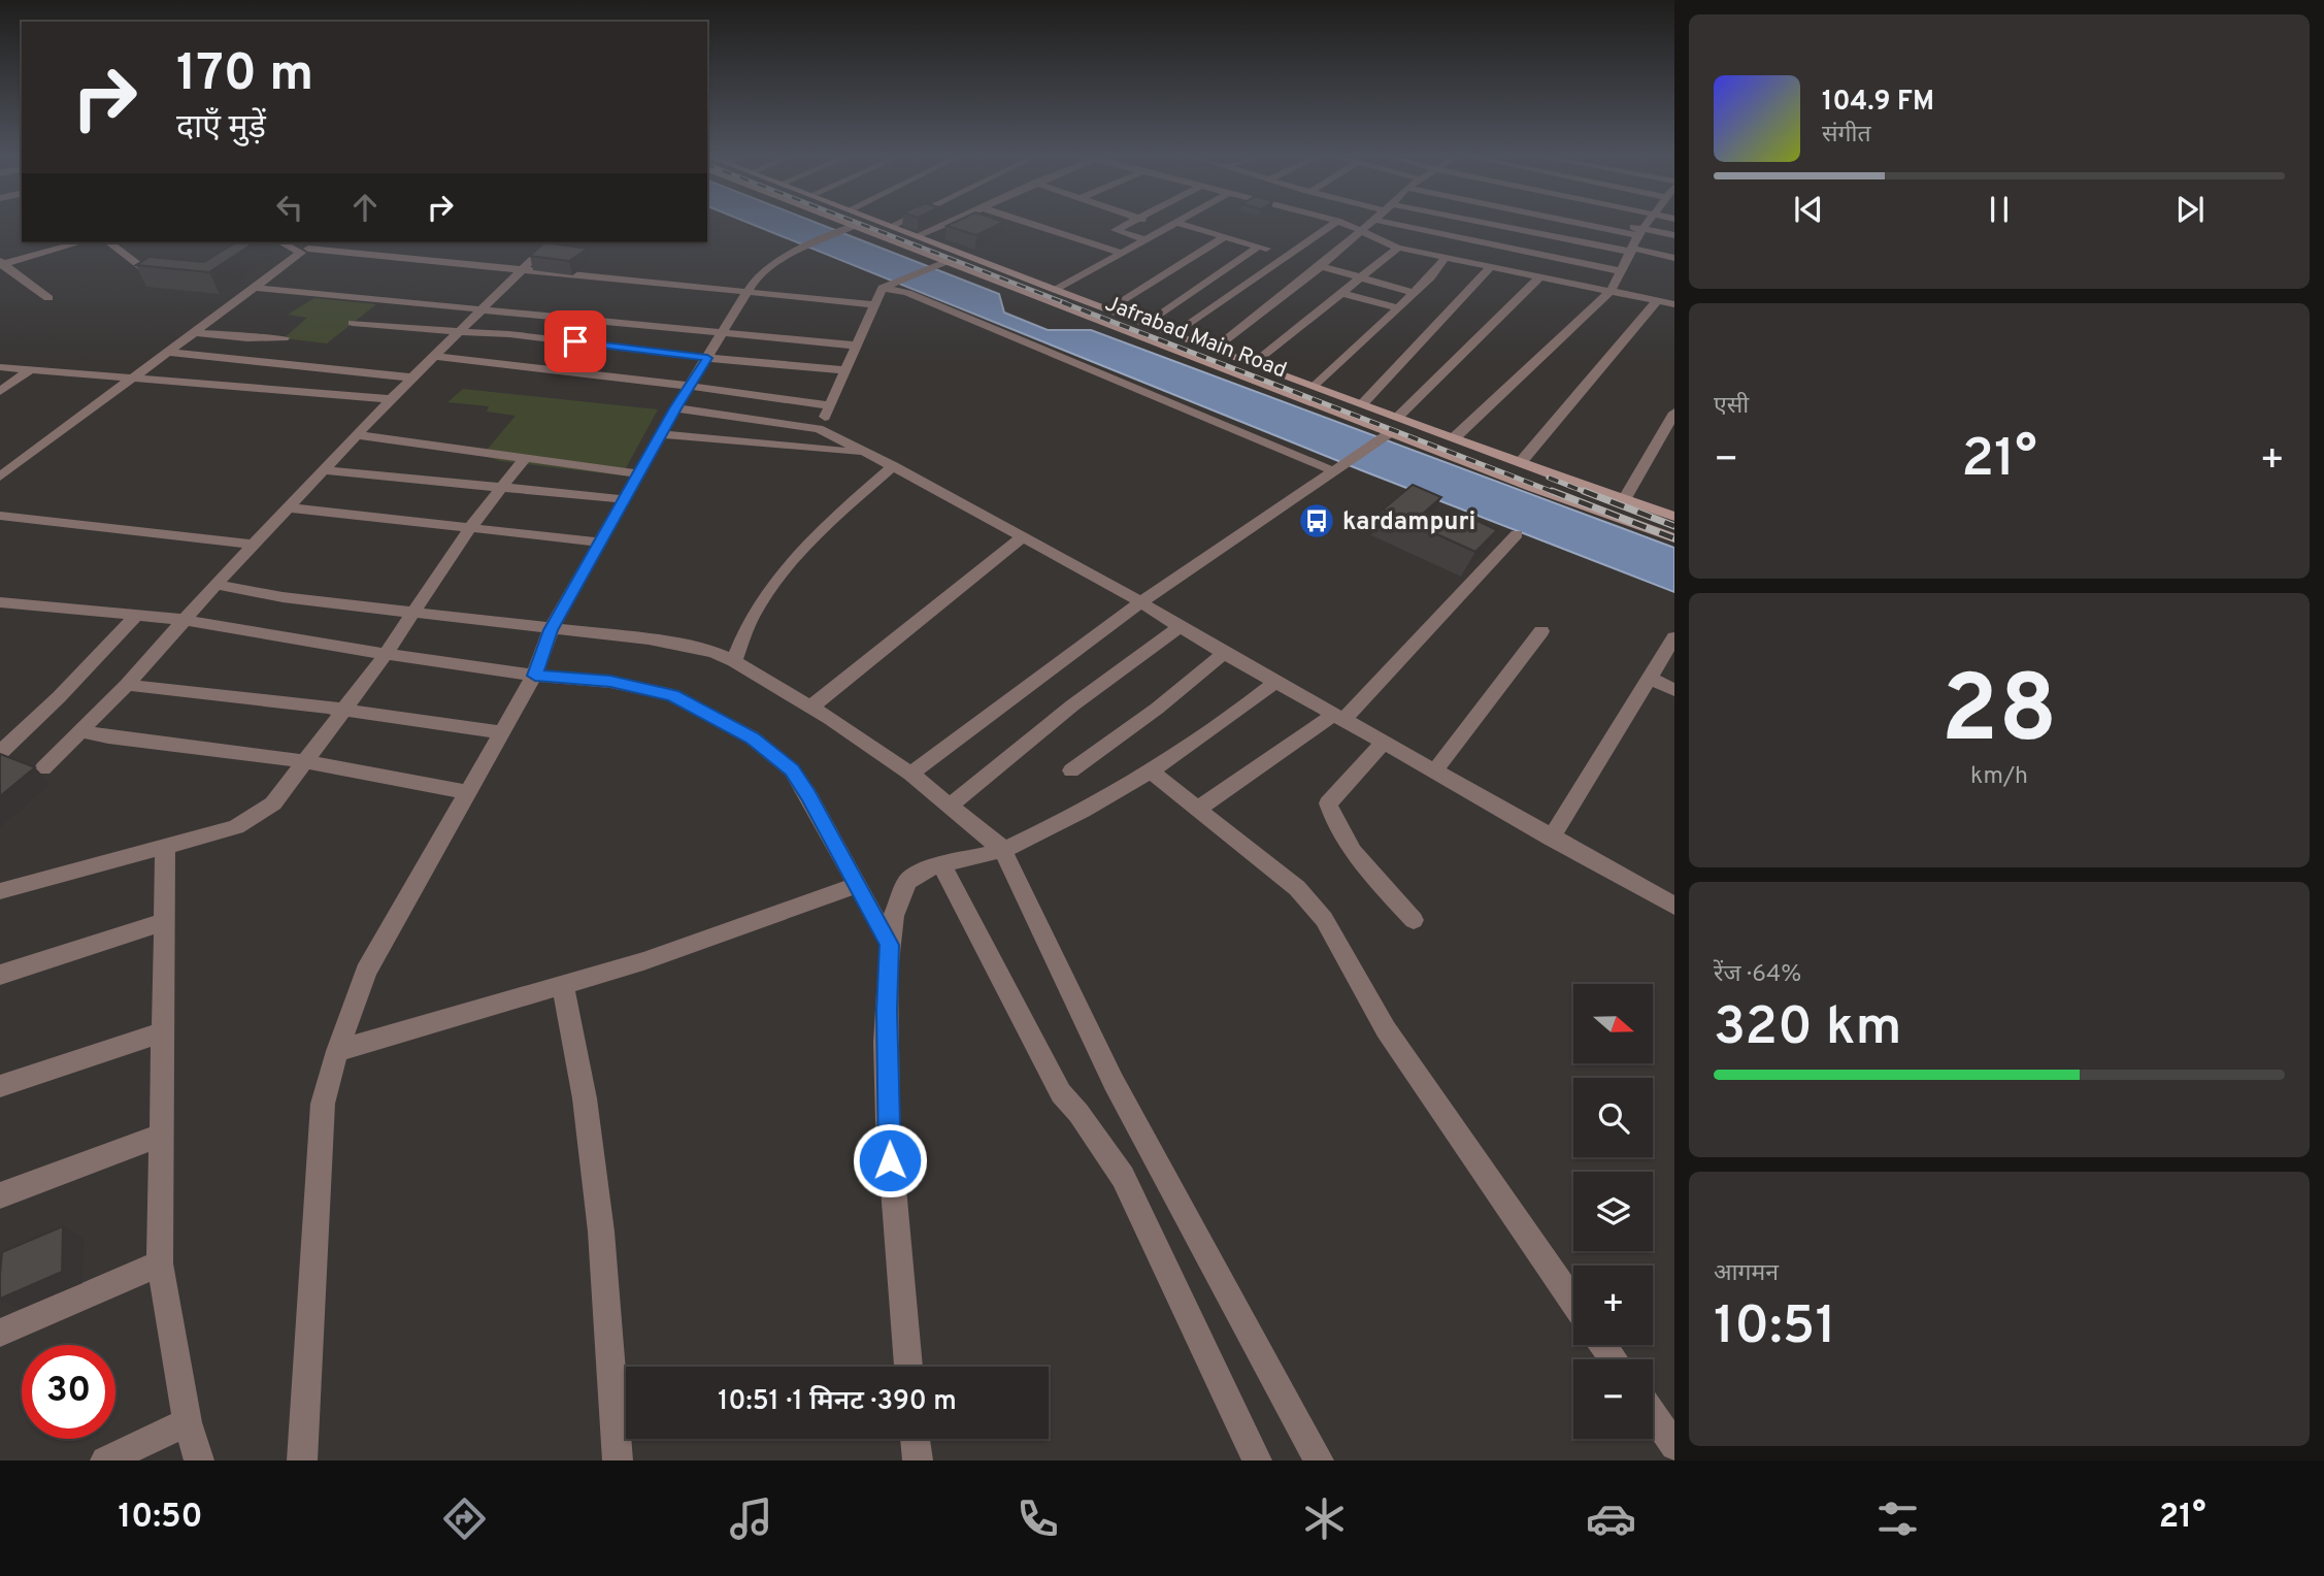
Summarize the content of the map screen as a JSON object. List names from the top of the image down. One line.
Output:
{"streets":{"main road":["Jafrabad Main Road"]},"places":{"bus stop":["kardampuri"]},"north":"right","page":{"turn":["170 m","दाएँ मुड़ें"],"song":["104.9 FM","संगीत"],"tile":["एसी",["28","km/h"],["रेंज · 64%","320 km"],["आगमन","10:51"]],"heat":["−","21°","+"],"map_buttons":["+","−"],"limit":"30","trip":"10:51 · 1 मिनट · 390 m","tabs":["10:50","21°"]}}
